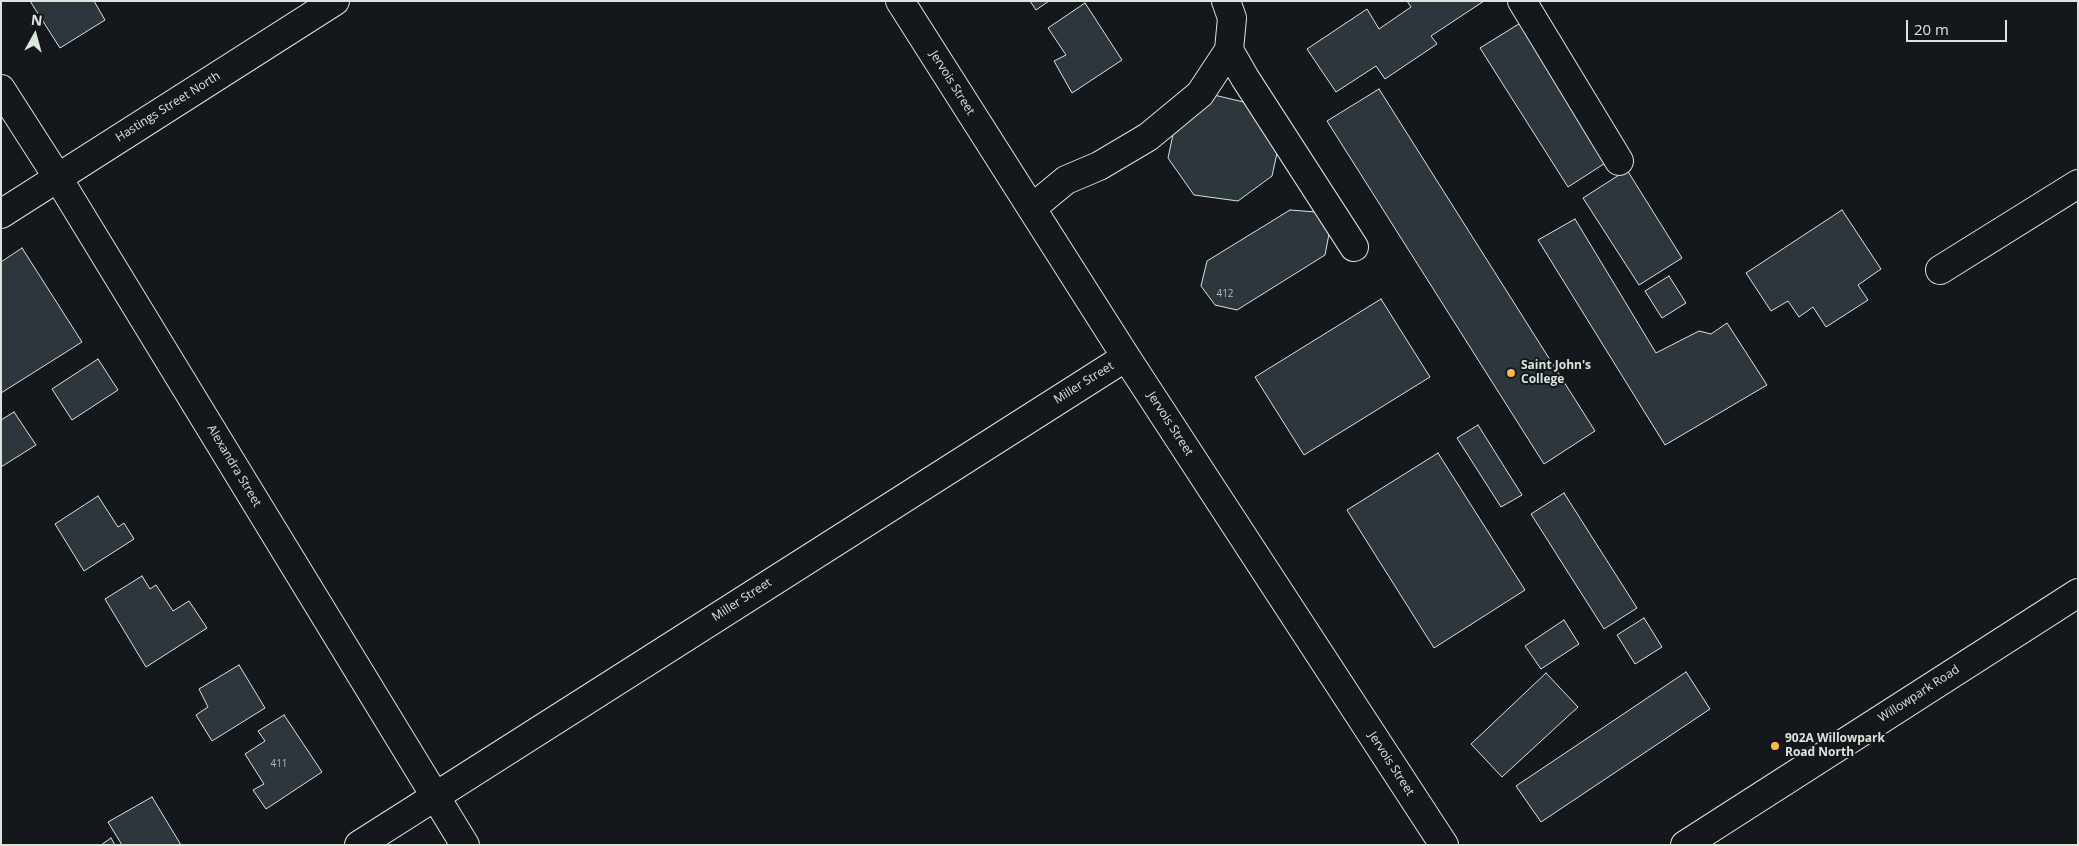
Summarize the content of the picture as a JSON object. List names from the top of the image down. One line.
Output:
{"streets":{"street":["Jervois Street","Hastings Street North","Miller Street","Alexandra Street","Willowpark Road"]},"crossings":[["Jervois Street","Miller Street"],["Hastings Street North","Alexandra Street"],["Miller Street","Alexandra Street"]],"places":["Saint John's College","902A Willowpark Road North"],"house_numbers":["412","411"],"scale_bar":"20 m","north":"top"}
